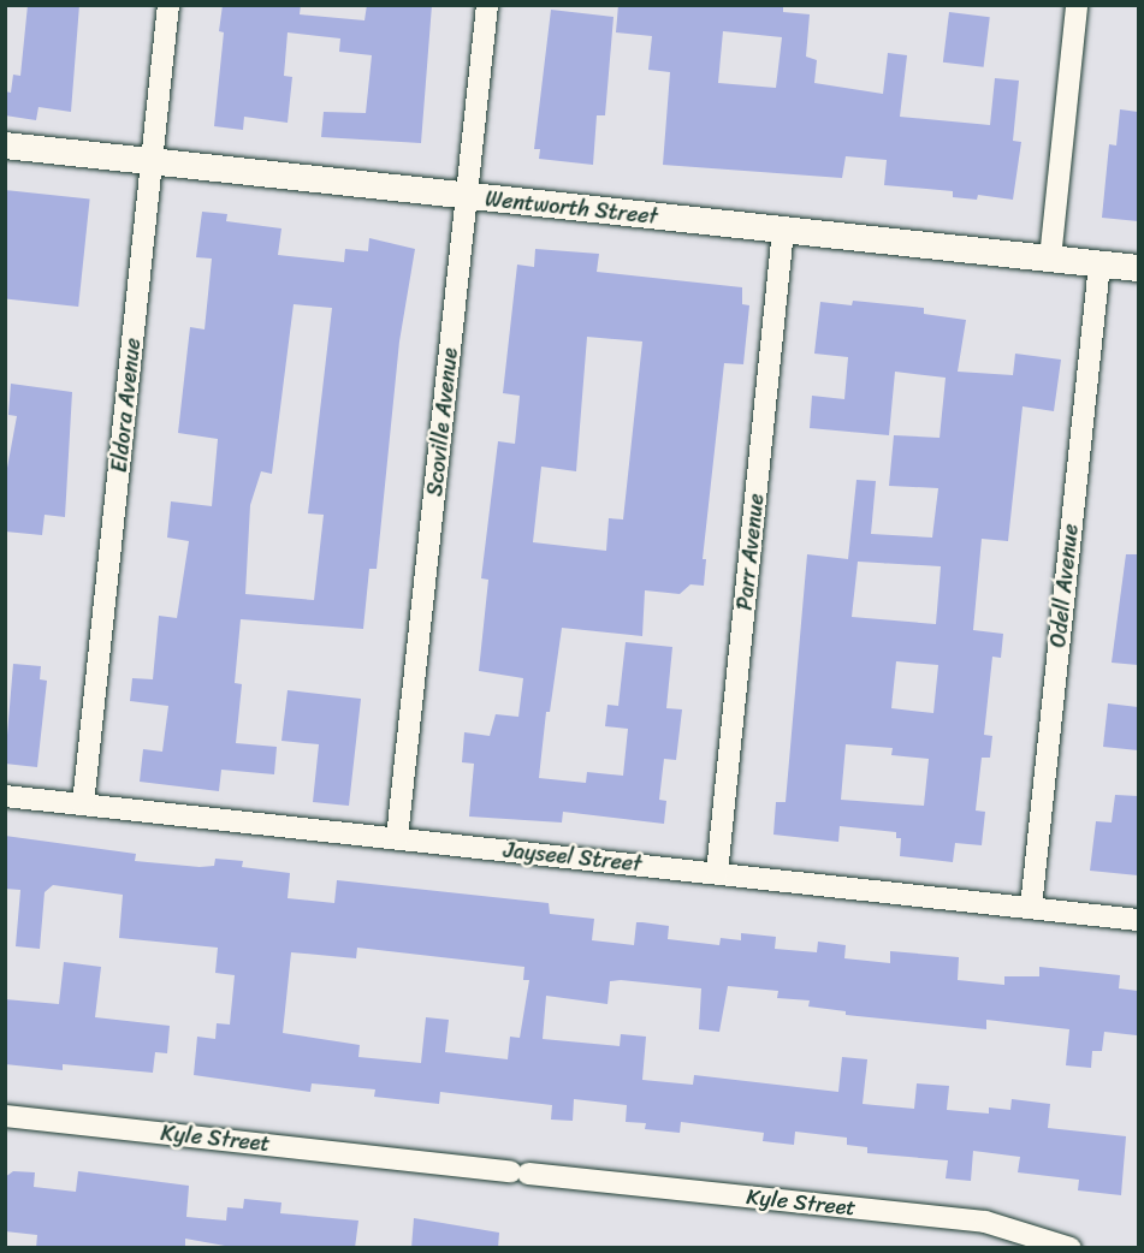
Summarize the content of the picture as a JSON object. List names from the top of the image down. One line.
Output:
{"streets":{"street":["Wentworth Street","Eldora Avenue","Scoville Avenue","Parr Avenue","Odell Avenue","Jayseel Street","Kyle Street"]},"crossings":[["Wentworth Street","Eldora Avenue"],["Wentworth Street","Scoville Avenue"],["Wentworth Street","Parr Avenue"],["Wentworth Street","Odell Avenue"],["Eldora Avenue","Jayseel Street"],["Scoville Avenue","Jayseel Street"],["Parr Avenue","Jayseel Street"],["Odell Avenue","Jayseel Street"]]}
